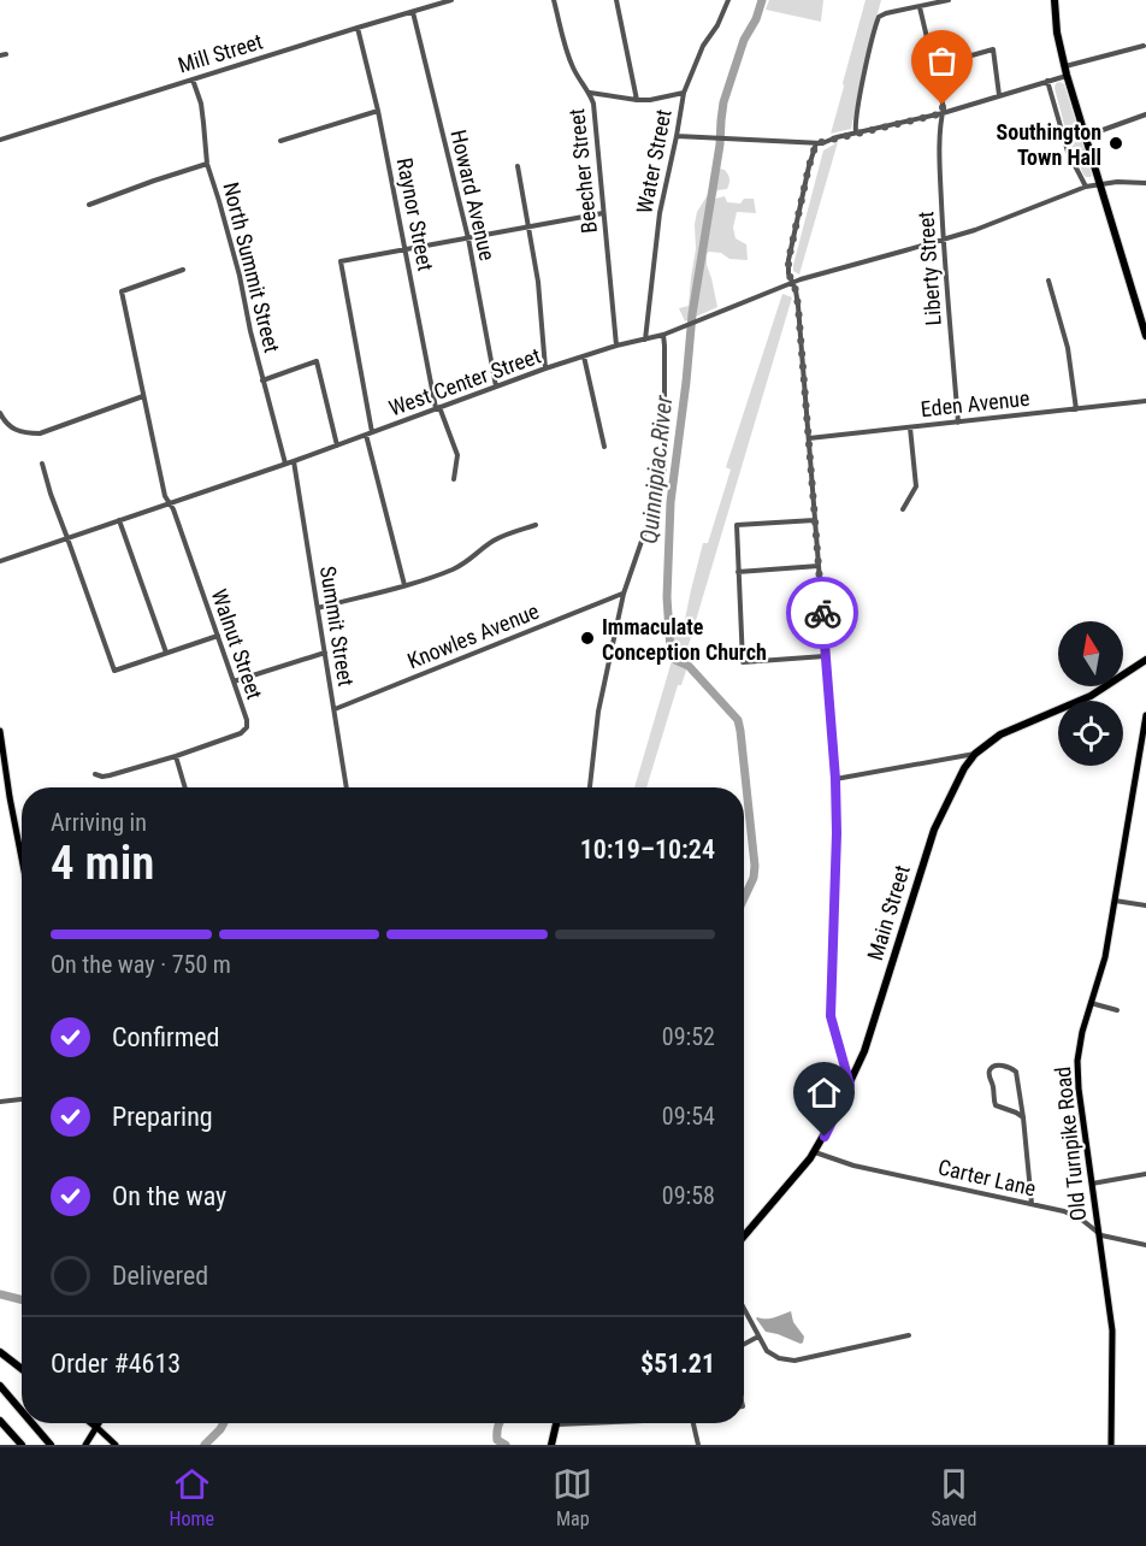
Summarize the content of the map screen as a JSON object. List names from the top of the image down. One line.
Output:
{"streets":{"highway":["Main Street"],"main road":["Old Turnpike Road"],"street":["Mill Street","Water Street","Beecher Street","Howard Avenue","Raynor Street","North Summit Street","Liberty Street","West Center Street","Eden Avenue","Summit Street","Knowles Avenue","Walnut Street","Carter Lane"]},"crossings":[["Mill Street","Howard Avenue"],["Mill Street","Raynor Street"],["Mill Street","North Summit Street"],["Water Street","West Center Street"],["Beecher Street","West Center Street"],["Howard Avenue","West Center Street"],["Raynor Street","West Center Street"],["North Summit Street","West Center Street"],["Liberty Street","West Center Street"],["Liberty Street","Eden Avenue"],["West Center Street","Summit Street"],["West Center Street","Walnut Street"],["Summit Street","Knowles Avenue"],["Main Street","Carter Lane"],["Old Turnpike Road","Carter Lane"]],"water":["Quinnipiac River"],"places":["Southington Town Hall","Immaculate Conception Church"],"north":"top","page":{"heading":["4 min","Arriving in","10:19–10:24"],"panel":["Order #4613","$51.21"],"bar":"On the way · 750 m","list":[["Confirmed","09:52"],["Preparing","09:54"],["On the way","09:58"],"Delivered"],"tabs":["Home","Map","Saved"]}}
